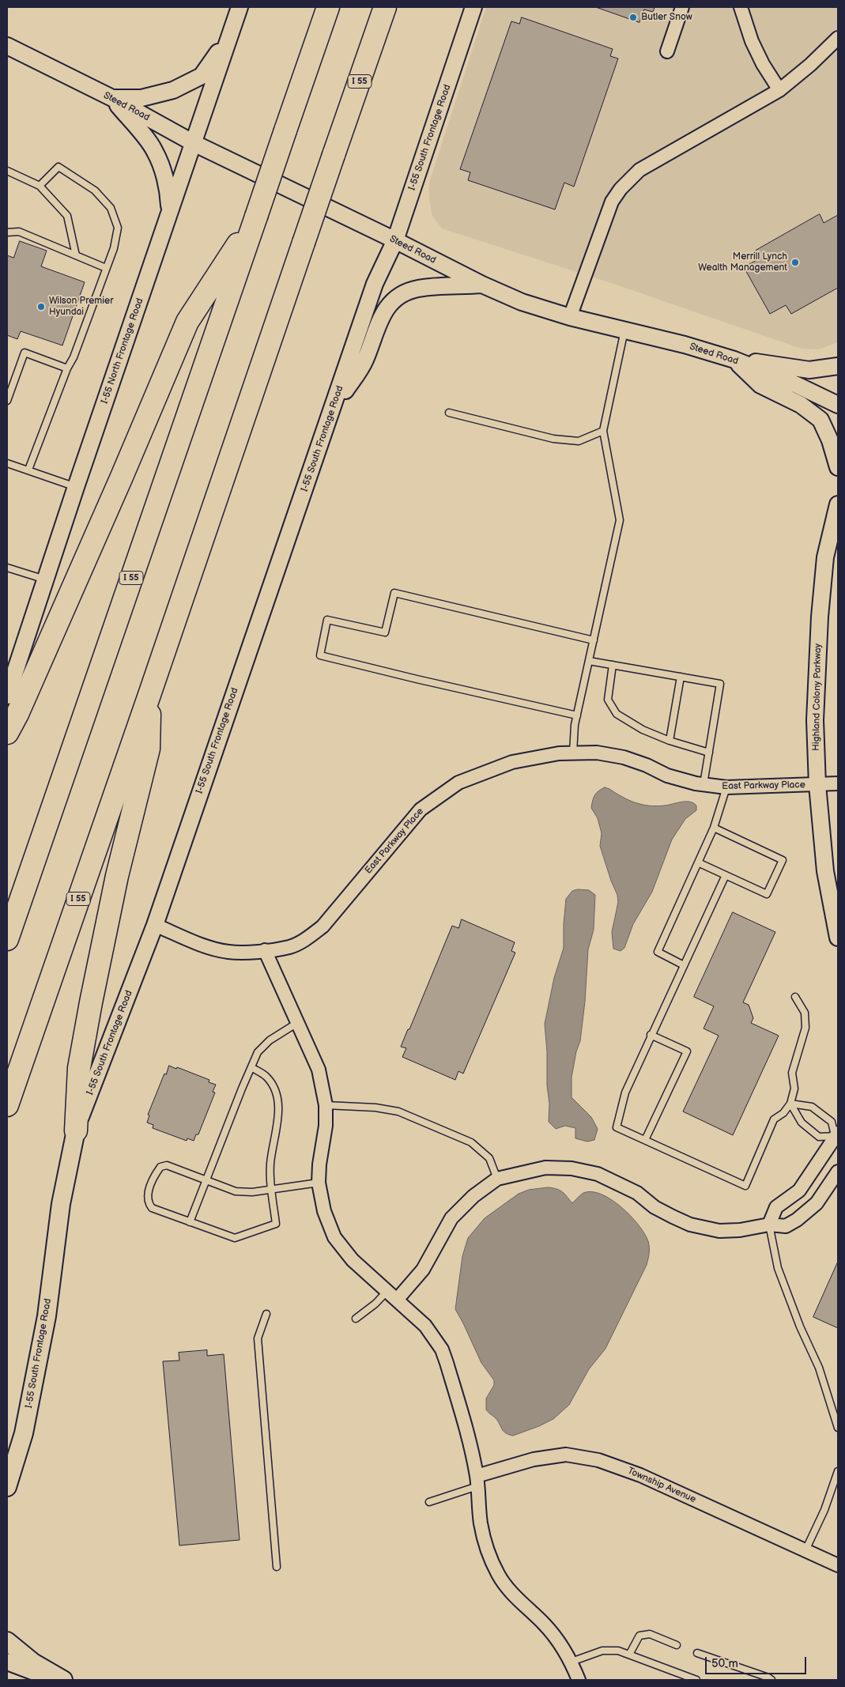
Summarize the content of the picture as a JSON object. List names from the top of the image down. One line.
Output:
{"streets":{"highway":["I 55"],"main road":["I-55 South Frontage Road"],"street":["Steed Road","I-55 North Frontage Road","Highland Colony Parkway","East Parkway Place","Township Avenue"]},"crossings":[["Steed Road","I-55 South Frontage Road"],["Steed Road","I-55 North Frontage Road"],["I-55 South Frontage Road","East Parkway Place"],["Highland Colony Parkway","East Parkway Place"]],"places":["Butler Snow","Merrill Lynch Wealth Management","Wilson Premier Hyundai"],"scale_bar":"50 m"}
